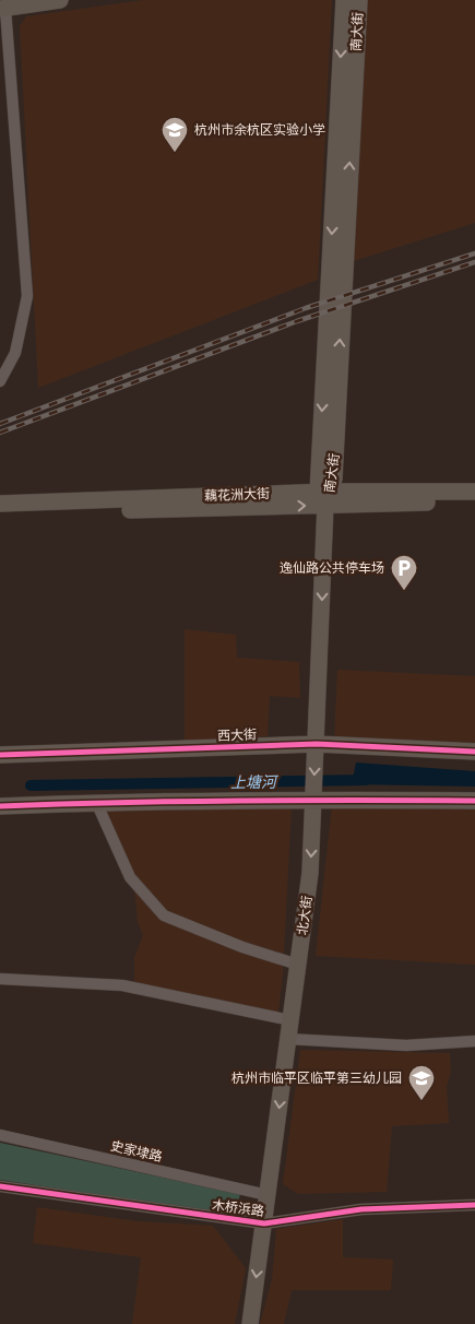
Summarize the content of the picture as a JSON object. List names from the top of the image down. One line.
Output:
{"streets":{"main road":["南大街","藕花洲大街","西大街","北大街"],"street":["史家埭路","木桥浜路"]},"crossings":[["南大街","藕花洲大街"],["南大街","北大街"],["藕花洲大街","北大街"],["西大街","北大街"],["北大街","史家埭路"],["北大街","木桥浜路"]],"one_way":["北大街"],"water":["上塘河"],"places":{"school or university":["杭州市余杭区实验小学","杭州市临平区临平第三幼儿园"],"parking":["逸仙路公共停车场"]}}
